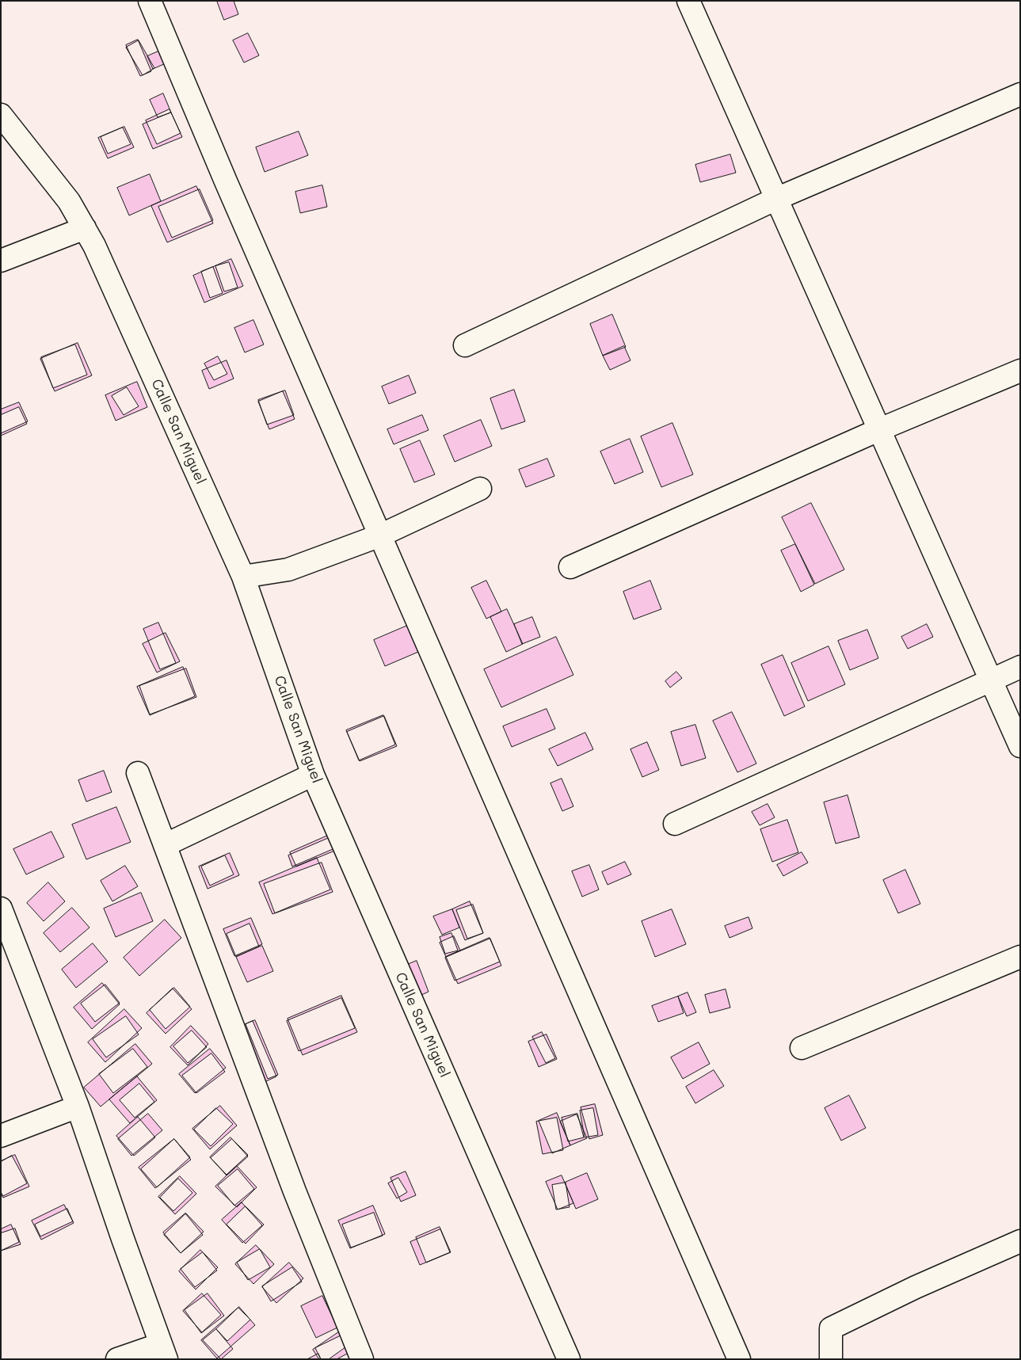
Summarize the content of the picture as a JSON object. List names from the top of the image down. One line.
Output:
{"streets":{"street":["Calle San Miguel"]}}
